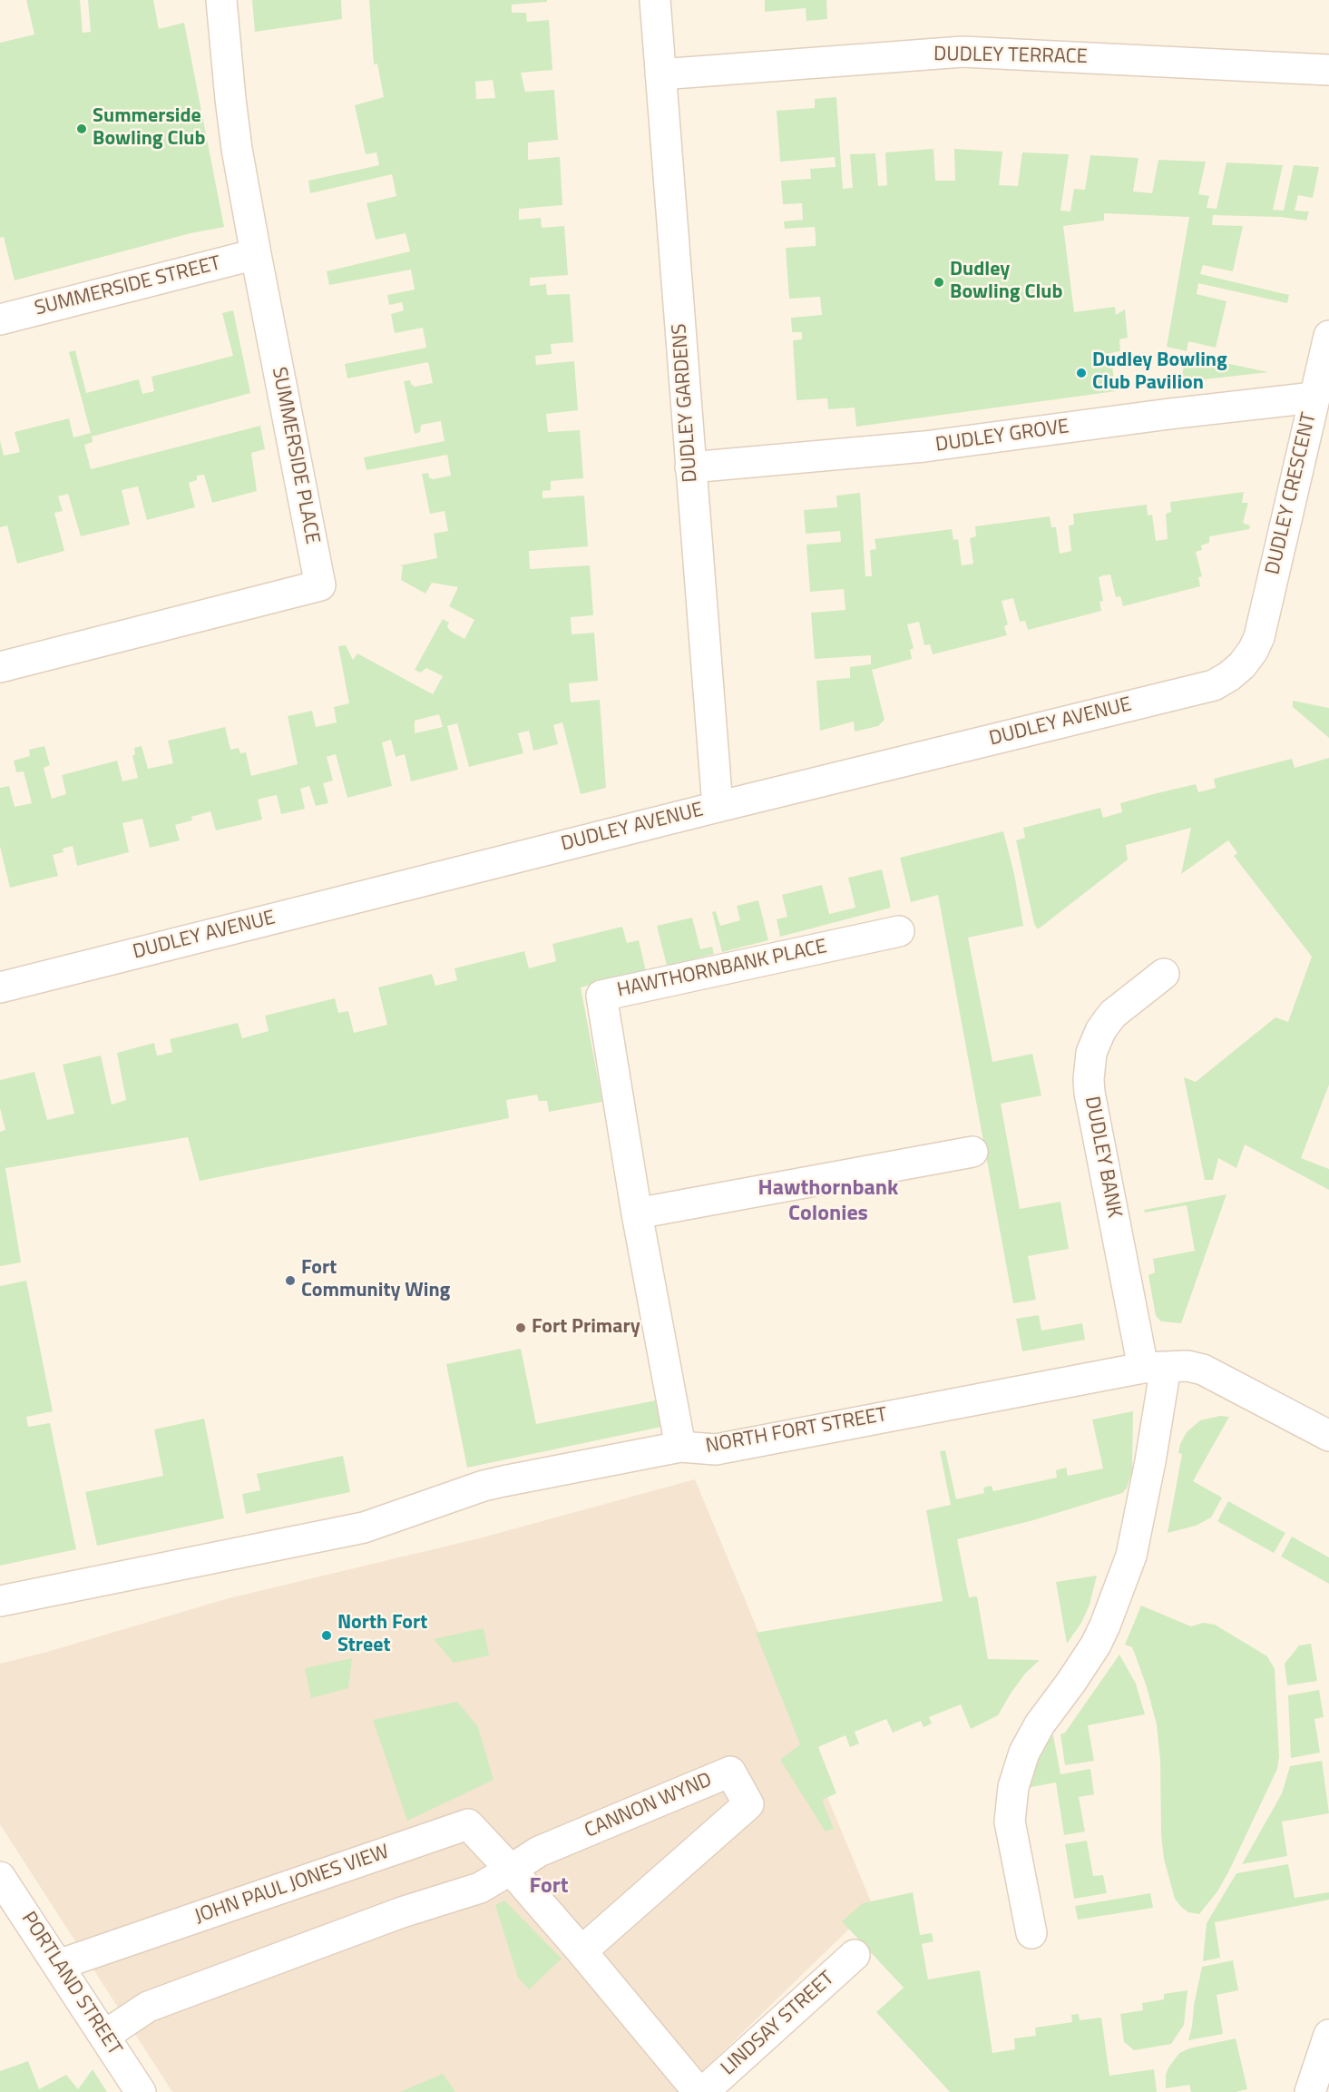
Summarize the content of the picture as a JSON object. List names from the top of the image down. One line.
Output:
{"streets":{"street":["DUDLEY TERRACE","SUMMERSIDE STREET","DUDLEY GARDENS","DUDLEY GROVE","SUMMERSIDE PLACE","DUDLEY CRESCENT","DUDLEY AVENUE","HAWTHORNBANK PLACE","DUDLEY BANK","NORTH FORT STREET","CANNON WYND","JOHN PAUL JONES VIEW","PORTLAND STREET","LINDSAY STREET"]},"crossings":[["DUDLEY TERRACE","DUDLEY GARDENS"],["SUMMERSIDE STREET","SUMMERSIDE PLACE"],["DUDLEY GARDENS","DUDLEY GROVE"],["DUDLEY GARDENS","DUDLEY AVENUE"],["DUDLEY GROVE","DUDLEY CRESCENT"],["DUDLEY CRESCENT","DUDLEY AVENUE"],["HAWTHORNBANK PLACE","NORTH FORT STREET"],["DUDLEY BANK","NORTH FORT STREET"],["CANNON WYND","JOHN PAUL JONES VIEW"],["JOHN PAUL JONES VIEW","PORTLAND STREET"]],"districts":["Hawthornbank Colonies","Fort"],"places":["Summerside Bowling Club","Dudley Bowling Club","Dudley Bowling Club Pavilion","Fort Community Wing","Fort Primary","North Fort Street"]}
